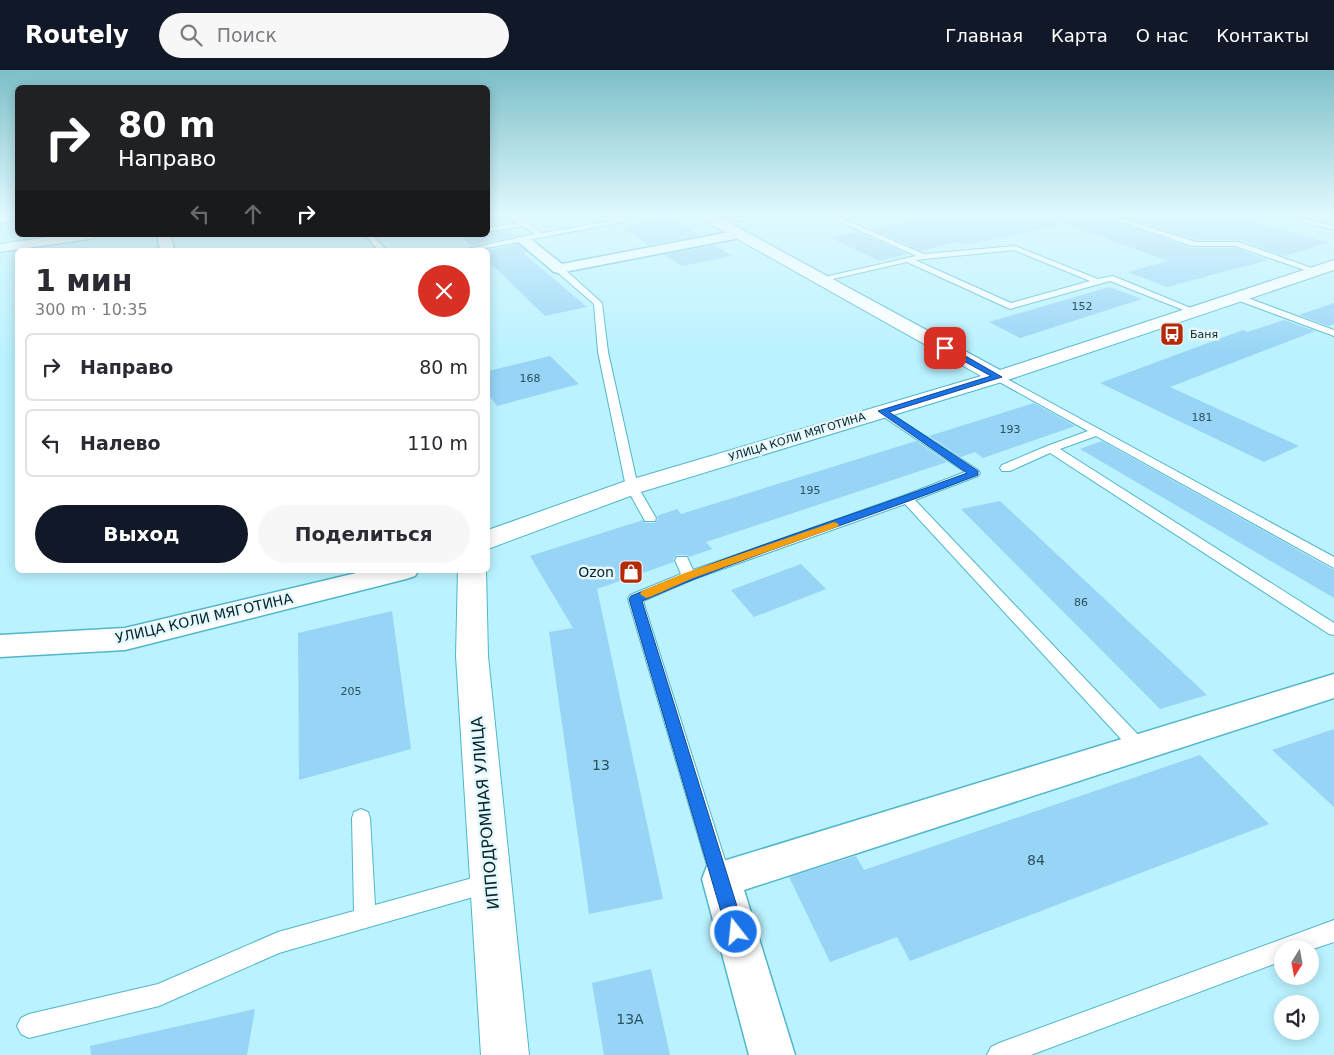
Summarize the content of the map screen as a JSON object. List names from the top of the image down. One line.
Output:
{"streets":{"street":["УЛИЦА КОЛИ МЯГОТИНА","ИППОДРОМНАЯ УЛИЦА"]},"places":{"bus stop":["Баня"],"shop":["Ozon"]},"house_numbers":["152","168","181","193","195","86","205","13","84","13А"],"north":"bottom","page":{"header":"Routely","search":"Поиск","nav":["Главная","Карта","О нас","Контакты"],"turn":["80 m","Направо"],"heading":["1 мин","300 m · 10:35"],"list":[{"name":"Направо","value":"80 m"},{"name":"Налево","value":"110 m"}],"buttons":["Выход","Поделиться"]}}
